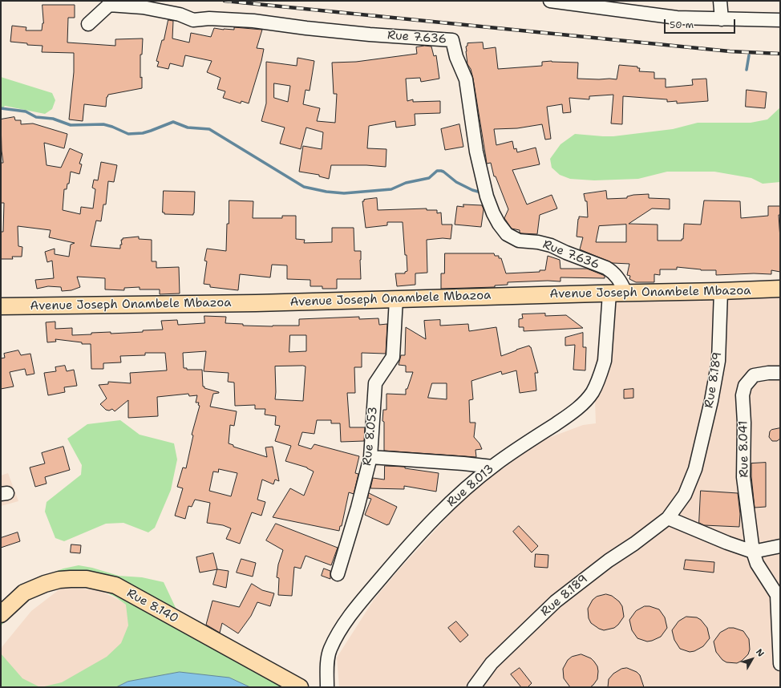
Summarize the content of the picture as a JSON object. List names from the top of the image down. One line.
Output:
{"streets":{"main road":["Avenue Joseph Onambele Mbazoa","Rue 8.140"],"street":["Rue 7.636","Rue 8.189","Rue 8.053","Rue 8.041","Rue 8.013"]},"crossings":[["Rue 7.636","Avenue Joseph Onambele Mbazoa"],["Rue 7.636","Rue 8.013"],["Avenue Joseph Onambele Mbazoa","Rue 8.189"],["Avenue Joseph Onambele Mbazoa","Rue 8.053"],["Avenue Joseph Onambele Mbazoa","Rue 8.013"]],"scale_bar":"50 m","north":"top right"}
